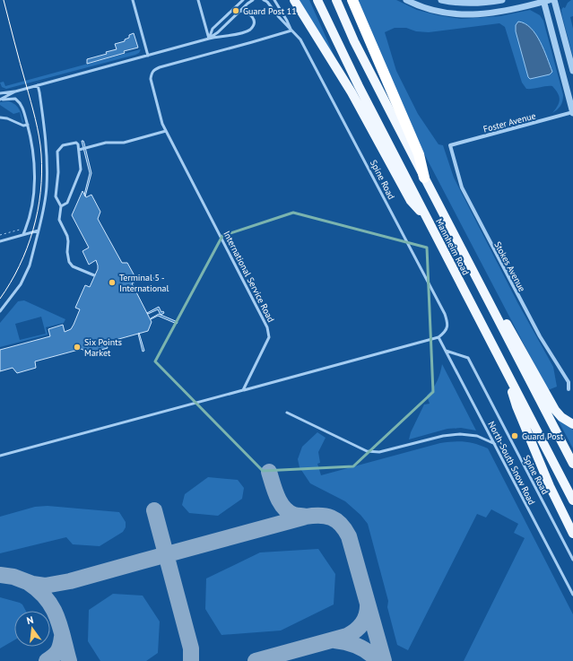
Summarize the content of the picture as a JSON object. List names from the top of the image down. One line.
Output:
{"streets":{"main road":["Mannheim Road"],"street":["Foster Avenue","Stokes Avenue"],"lane":["Spine Road","International Service Road","North-South Snow Road"]},"crossings":[["Foster Avenue","Stokes Avenue"],["Spine Road","International Service Road"],["Spine Road","North-South Snow Road"]],"places":["Guard Post 11","Terminal 5 - International","Six Points Market","Guard Post"],"north":"top"}
